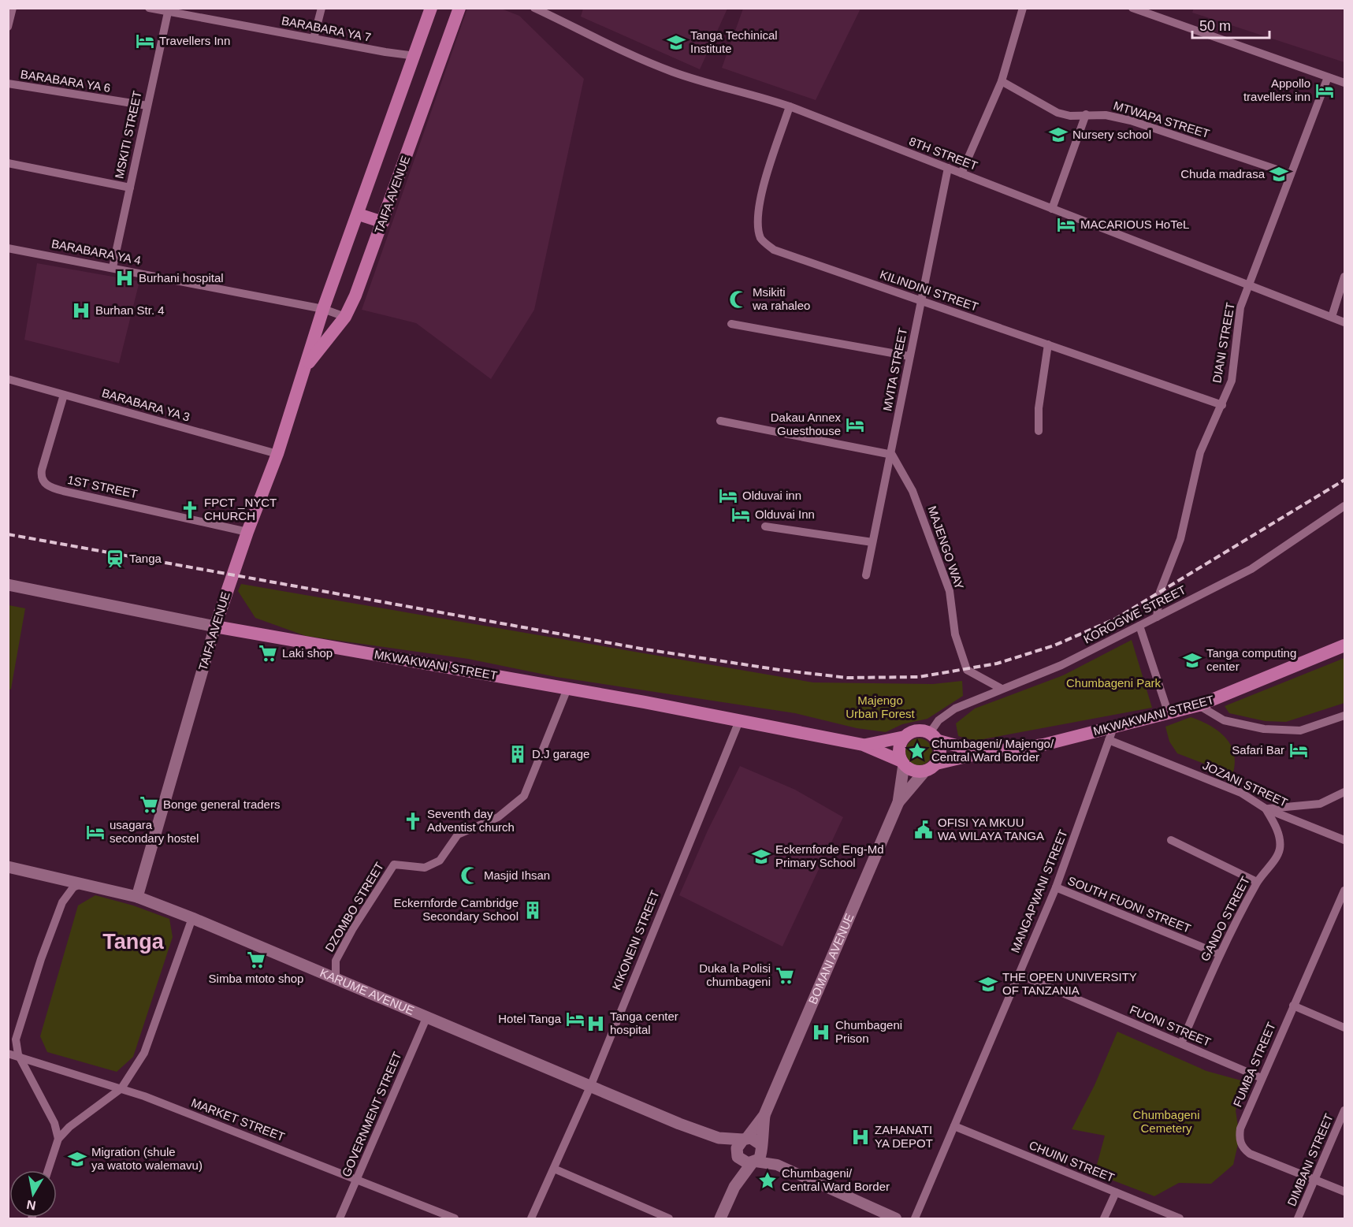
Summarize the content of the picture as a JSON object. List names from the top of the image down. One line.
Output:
{"streets":{"main road":["TAIFA AVENUE","MKWAKWANI STREET","BOMANI AVENUE","KARUME AVENUE"],"street":["BARABARA YA 7","BARABARA YA 6","MTWAPA STREET","MSKITI STREET","8TH STREET","BARABARA YA 4","KILINDINI STREET","DIANI STREET","MVITA STREET","BARABARA YA 3","1ST STREET","MAJENGO WAY","KOROGWE STREET","JOZANI STREET","MANGAPWANI STREET","SOUTH FUONI STREET","DZOMBO STREET","GANDO STREET","KIKONENI STREET","FUONI STREET","FUMBA STREET","GOVERNMENT STREET","MARKET STREET","DIMBANI STREET","CHUINI STREET"]},"crossings":[["BARABARA YA 7","MSKITI STREET"],["BARABARA YA 7","TAIFA AVENUE"],["BARABARA YA 6","MSKITI STREET"],["MTWAPA STREET","DIANI STREET"],["MSKITI STREET","BARABARA YA 4"],["8TH STREET","KILINDINI STREET"],["8TH STREET","DIANI STREET"],["8TH STREET","MVITA STREET"],["TAIFA AVENUE","BARABARA YA 4"],["TAIFA AVENUE","BARABARA YA 3"],["TAIFA AVENUE","1ST STREET"],["TAIFA AVENUE","MKWAKWANI STREET"],["TAIFA AVENUE","KARUME AVENUE"],["KILINDINI STREET","DIANI STREET"],["KILINDINI STREET","MVITA STREET"],["DIANI STREET","KOROGWE STREET"],["MVITA STREET","MAJENGO WAY"],["BARABARA YA 3","1ST STREET"],["MAJENGO WAY","KOROGWE STREET"],["KOROGWE STREET","MKWAKWANI STREET"],["MKWAKWANI STREET","MANGAPWANI STREET"],["MKWAKWANI STREET","DZOMBO STREET"],["MKWAKWANI STREET","KIKONENI STREET"],["JOZANI STREET","MANGAPWANI STREET"],["JOZANI STREET","GANDO STREET"],["MANGAPWANI STREET","SOUTH FUONI STREET"],["MANGAPWANI STREET","FUONI STREET"],["MANGAPWANI STREET","CHUINI STREET"],["SOUTH FUONI STREET","GANDO STREET"],["DZOMBO STREET","KARUME AVENUE"],["GANDO STREET","FUONI STREET"],["KIKONENI STREET","KARUME AVENUE"],["KARUME AVENUE","GOVERNMENT STREET"],["FUONI STREET","FUMBA STREET"],["FUMBA STREET","DIMBANI STREET"],["GOVERNMENT STREET","MARKET STREET"]],"districts":["Tanga"],"parks":["Chumbageni Park","Majengo Urban Forest","Chumbageni Cemetery"],"places":{"hotel":["Travellers Inn","Appollo travellers inn","MACARIOUS HoTeL","Dakau Annex Guesthouse","Olduvai inn","Olduvai Inn","Safari Bar","usagara secondary hostel","Hotel Tanga"],"school or university":["Tanga Techinical Institute","Nursery school","Chuda madrasa","Tanga computing center","Eckernforde Eng-Md Primary School","THE OPEN UNIVERSITY OF TANZANIA","Migration (shule ya watoto walemavu)"],"hospital":["Burhani hospital","Burhan Str. 4","Tanga center hospital","Chumbageni Prison","ZAHANATI YA DEPOT"],"mosque":["Msikiti wa rahaleo","Masjid Ihsan"],"church":["FPCT _NYCT CHURCH","Seventh day Adventist church"],"station":["Tanga"],"supermarket":["Laki shop","Bonge general traders","Simba mtoto shop","Duka la Polisi chumbageni"],"place":["Chumbageni/ Majengo/ Central Ward Border","Chumbageni/ Central Ward Border"],"building":["D.J garage","Eckernforde Cambridge Secondary School"],"public building":["OFISI YA MKUU WA WILAYA TANGA"]},"scale_bar":"50 m","north":"bottom"}
